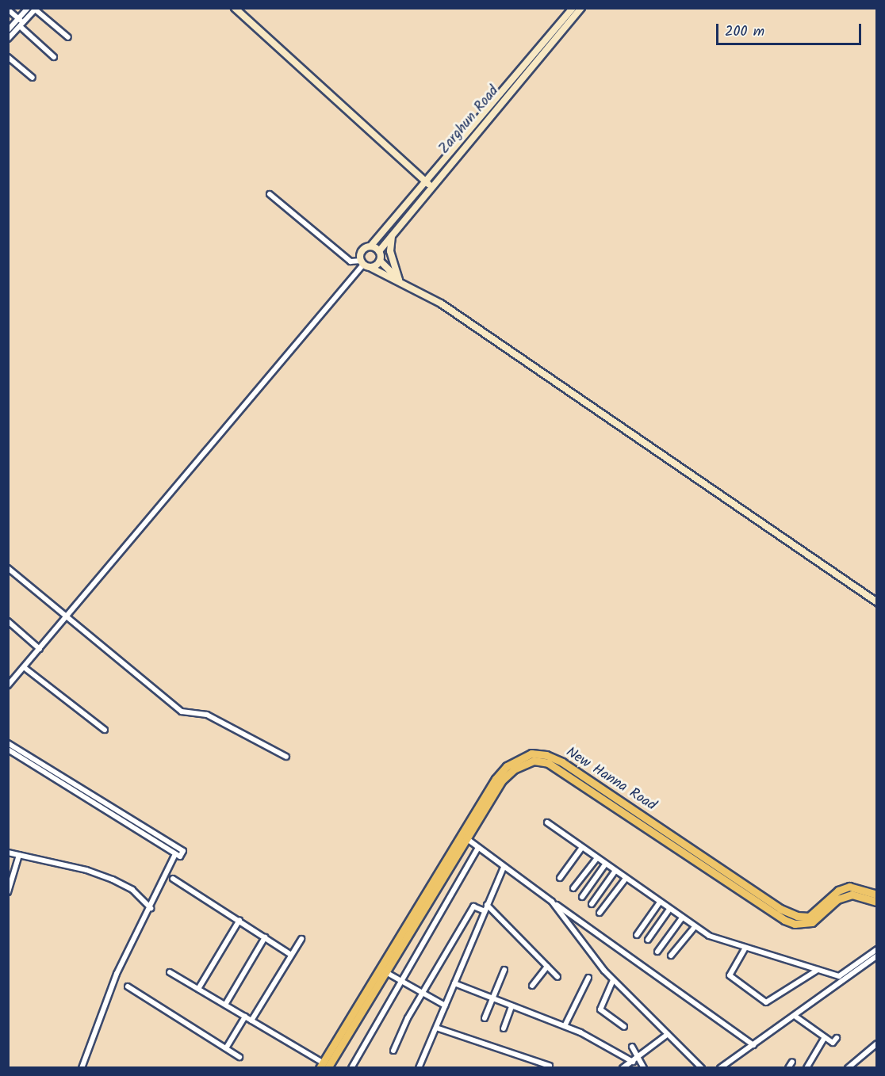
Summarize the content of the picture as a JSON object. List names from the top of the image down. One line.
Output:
{"streets":{"main road":["New Hanna Road"],"street":["Zarghun Road"]},"scale_bar":"200 m"}
